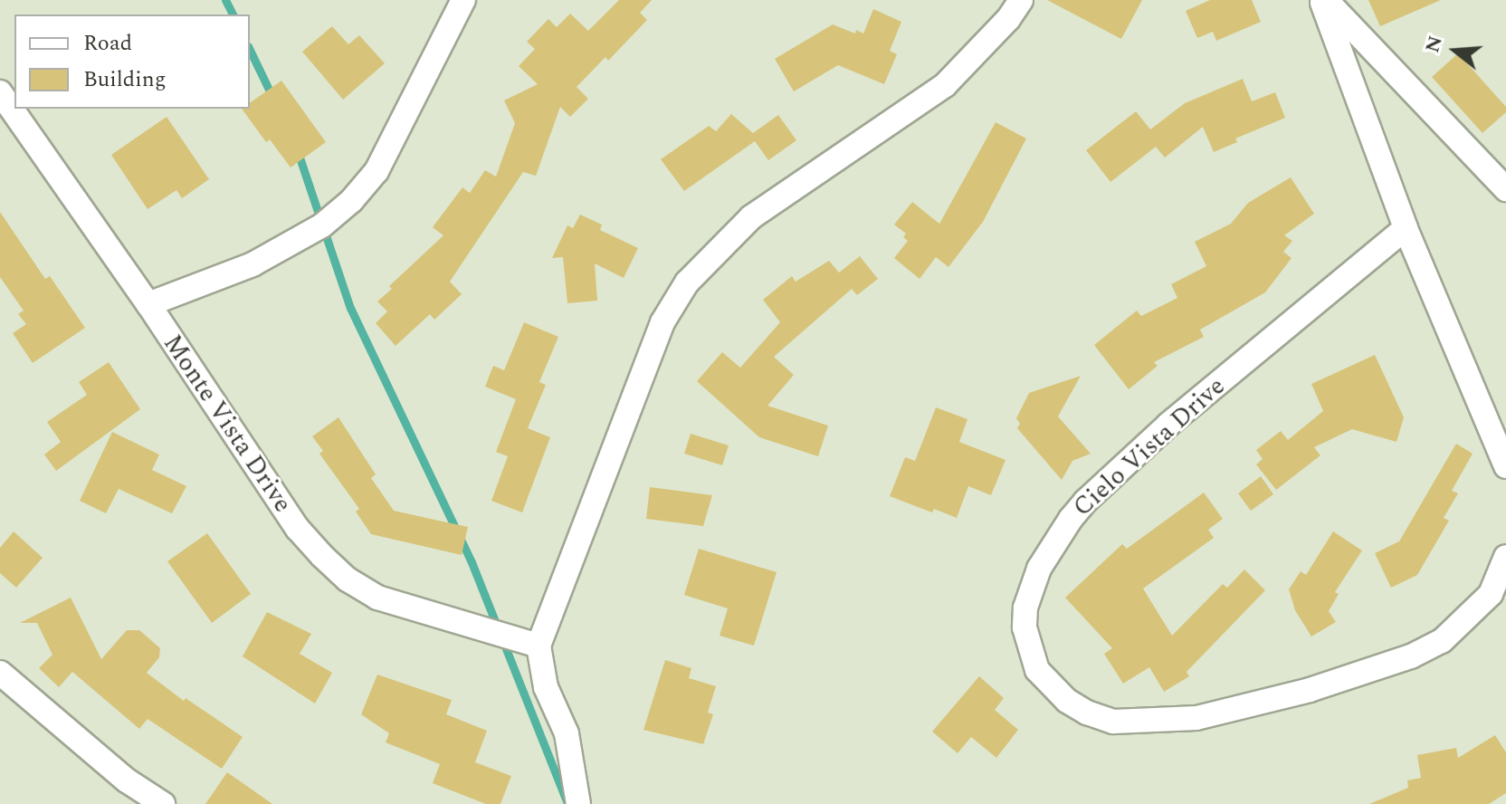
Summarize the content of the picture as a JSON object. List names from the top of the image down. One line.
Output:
{"streets":{"street":["Monte Vista Drive","Cielo Vista Drive"]},"legend":["Road","Building"],"north":"left"}
